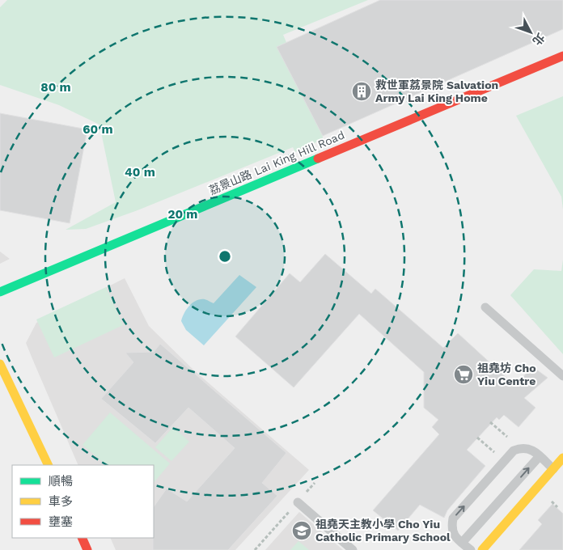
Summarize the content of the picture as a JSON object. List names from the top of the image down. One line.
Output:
{"streets":{"main road":["荔景山路 Lai King Hill Road"]},"places":{"building":["救世軍荔景院 Salvation Army Lai King Home"],"supermarket":["祖堯坊 Cho Yiu Centre"],"school or university":["祖堯天主教小學 Cho Yiu Catholic Primary School"]},"legend":["順暢","車多","壅塞"],"north":"bottom right","rings":["80 m","60 m","40 m","20 m"]}
